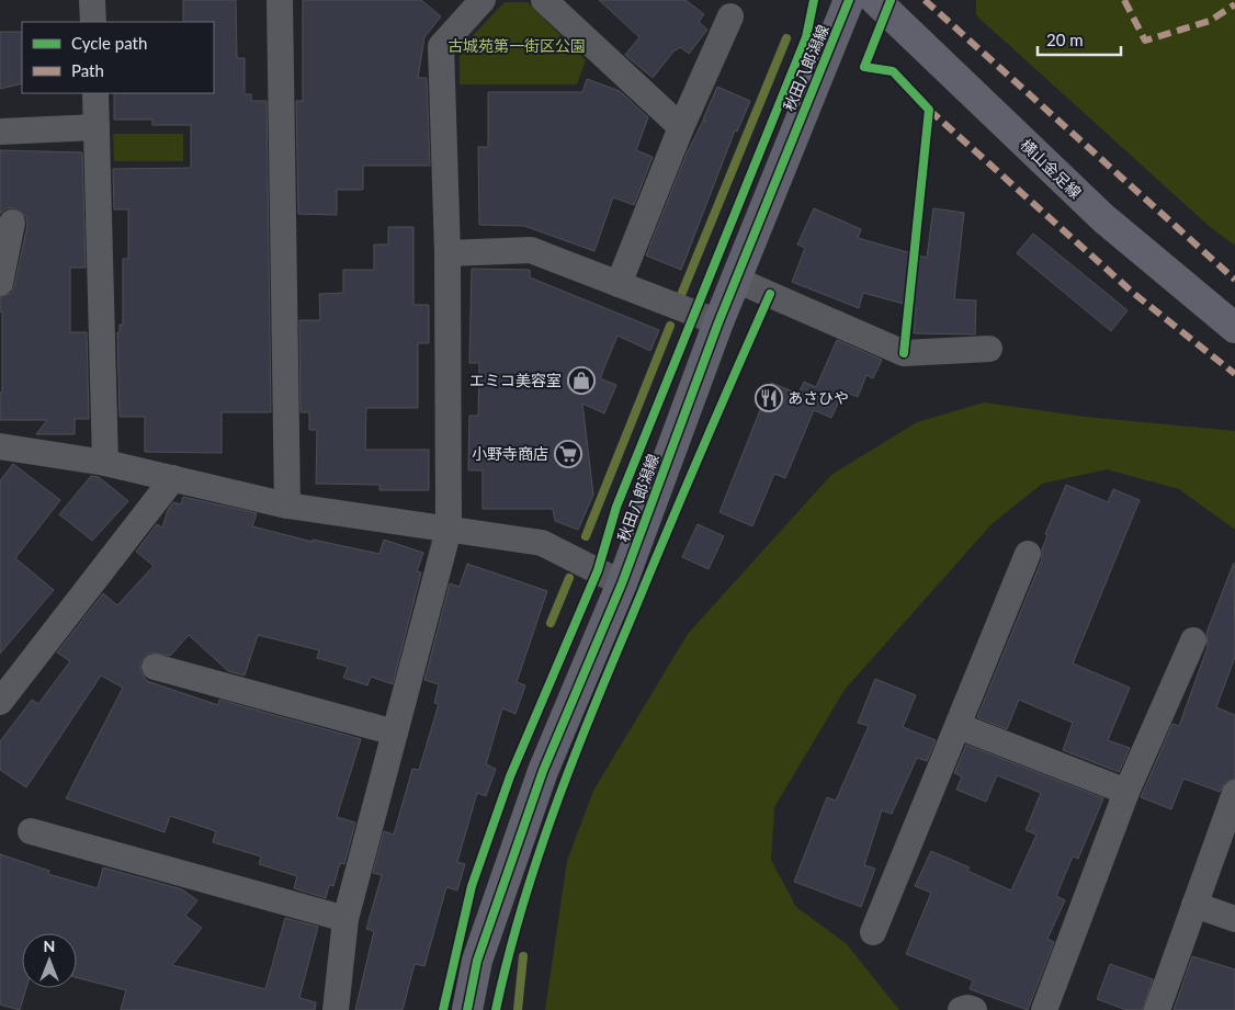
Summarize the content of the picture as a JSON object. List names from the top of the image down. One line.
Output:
{"streets":{"main road":["秋田八郎潟線","横山金足線"]},"parks":["古城苑第一街区公園"],"places":{"shop":["エミコ美容室"],"restaurant":["あさひや"],"supermarket":["小野寺商店"]},"legend":["Cycle path","Path"],"scale_bar":"20 m","north":"top"}
